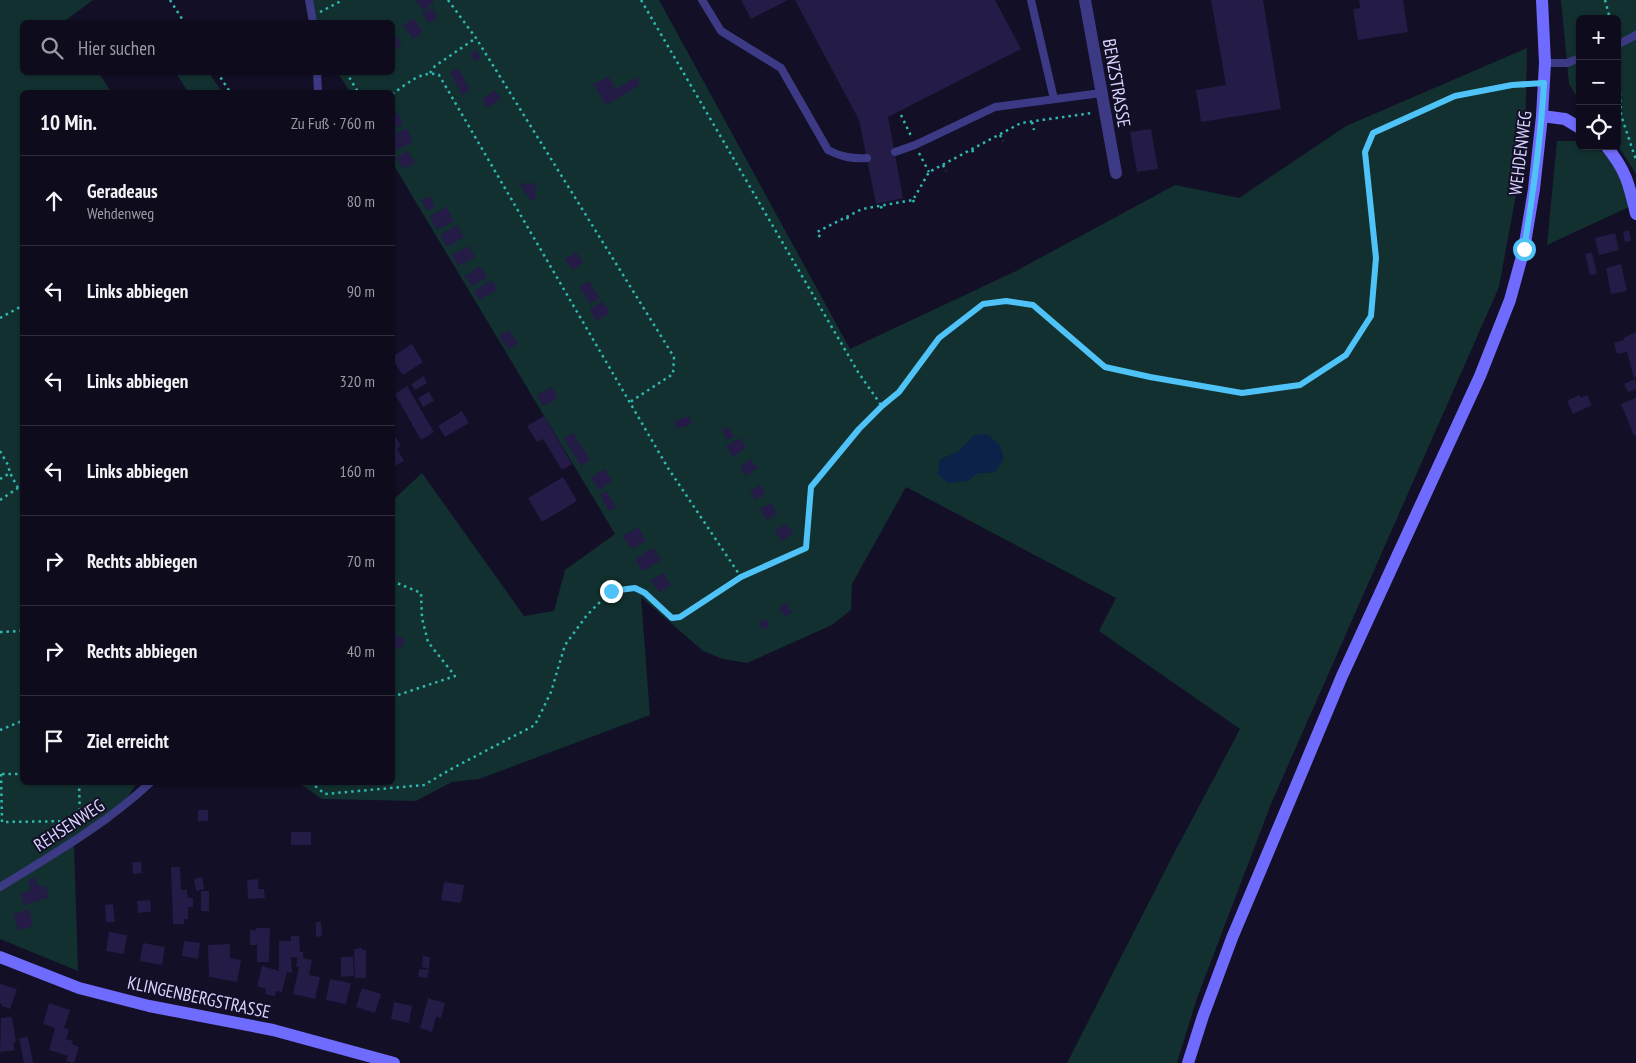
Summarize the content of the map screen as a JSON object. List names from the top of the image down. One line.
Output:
{"streets":{"main road":["WEHDENWEG","KLINGENBERGSTRASSE"],"street":["BENZSTRASSE"],"lane":["REHSENWEG"]},"page":{"map_buttons":["+","−"],"search":"Hier suchen","heading":["10 Min.","Zu Fuß · 760 m"],"list":[["Geradeaus","Wehdenweg","80 m"],["Links abbiegen","90 m"],["Links abbiegen","320 m"],["Links abbiegen","160 m"],["Rechts abbiegen","70 m"],["Rechts abbiegen","40 m"],"Ziel erreicht"]}}
